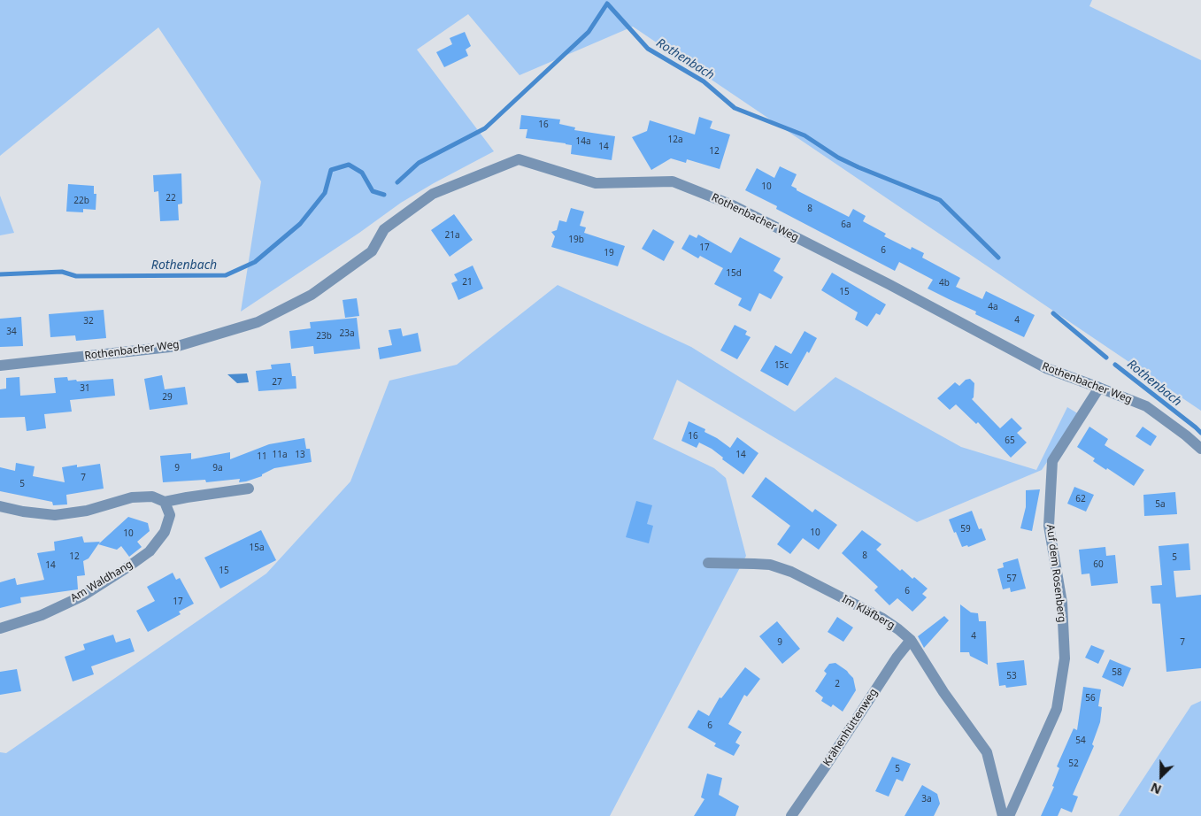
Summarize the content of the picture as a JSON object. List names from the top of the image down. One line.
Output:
{"streets":{"street":["Rothenbacher Weg","Auf dem Rosenberg","Am Waldhang","Im Kläfberg","Krähenhüttenweg"]},"crossings":[["Rothenbacher Weg","Auf dem Rosenberg"],["Im Kläfberg","Krähenhüttenweg"]],"water":["Rothenbach"],"house_numbers":["16","12a","14a","14","12","10","22","22b","8","6a","21a","19b","17","6","19","15d","21","4b","15","4a","4","32","34","23a","23b","15c","27","31","29","16","65","11a","13","14","11","9","9a","7","5","62","5a","59","10","10","15a","8","12","5","60","14","15","57","6","17","4","9","7","58","53","2","56","6","54","52","5","3a"],"north":"bottom left"}
